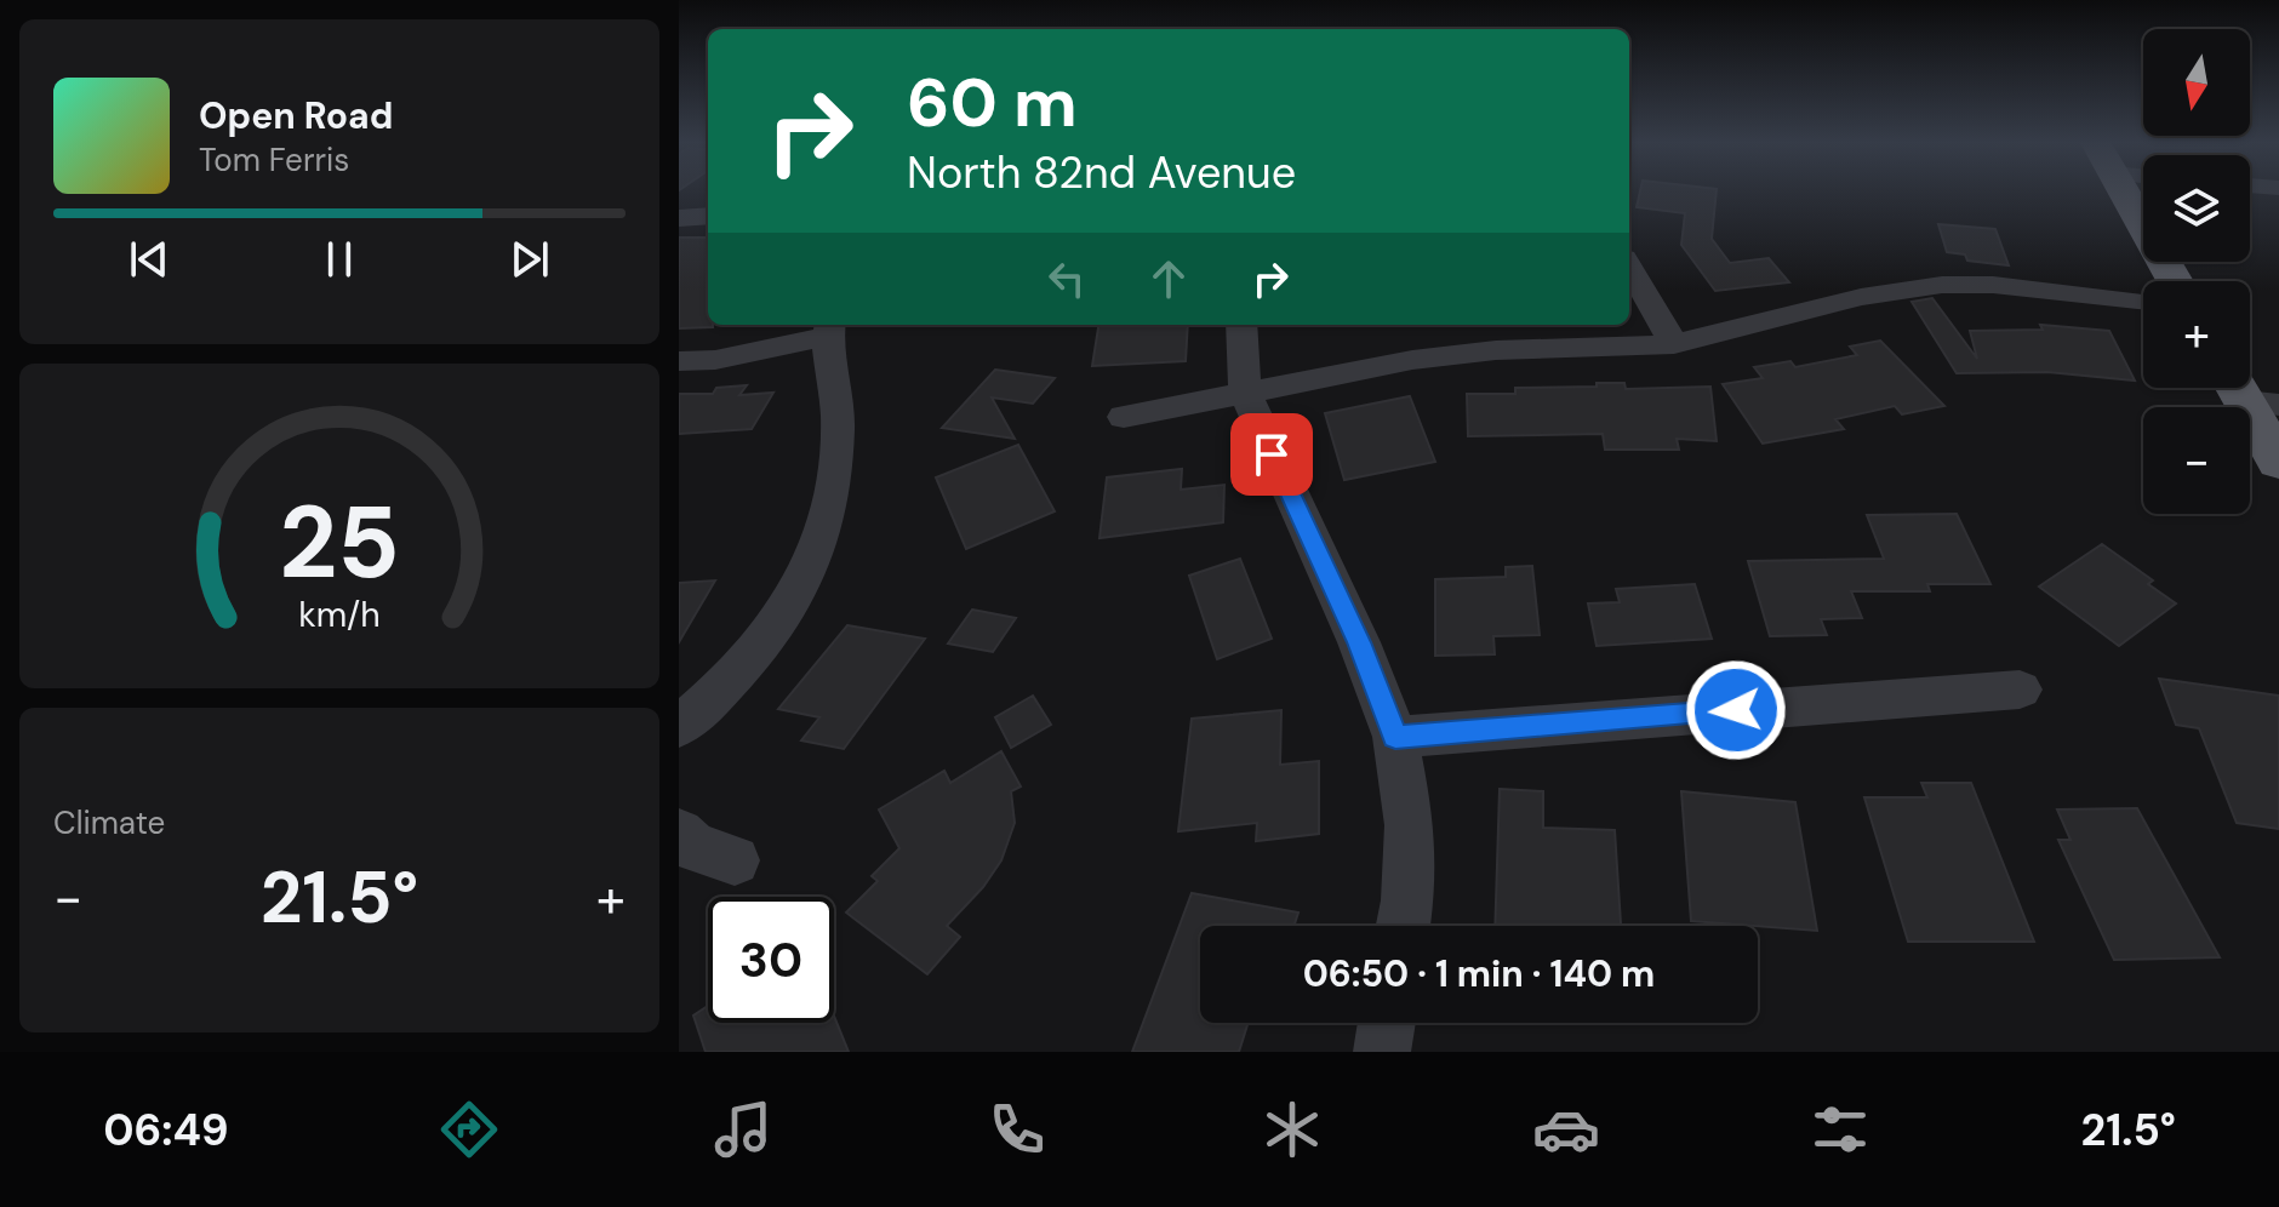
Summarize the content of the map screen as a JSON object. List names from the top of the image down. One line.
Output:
{"north":"bottom","page":{"map_buttons":["+","−"],"turn":["60 m","North 82nd Avenue"],"song":["Open Road","Tom Ferris"],"tile":"Climate","heat":["−","21.5°","+"],"limit":"30","trip":"06:50 · 1 min · 140 m","tabs":["06:49","21.5°"],"gauge":["25","km/h"]}}
